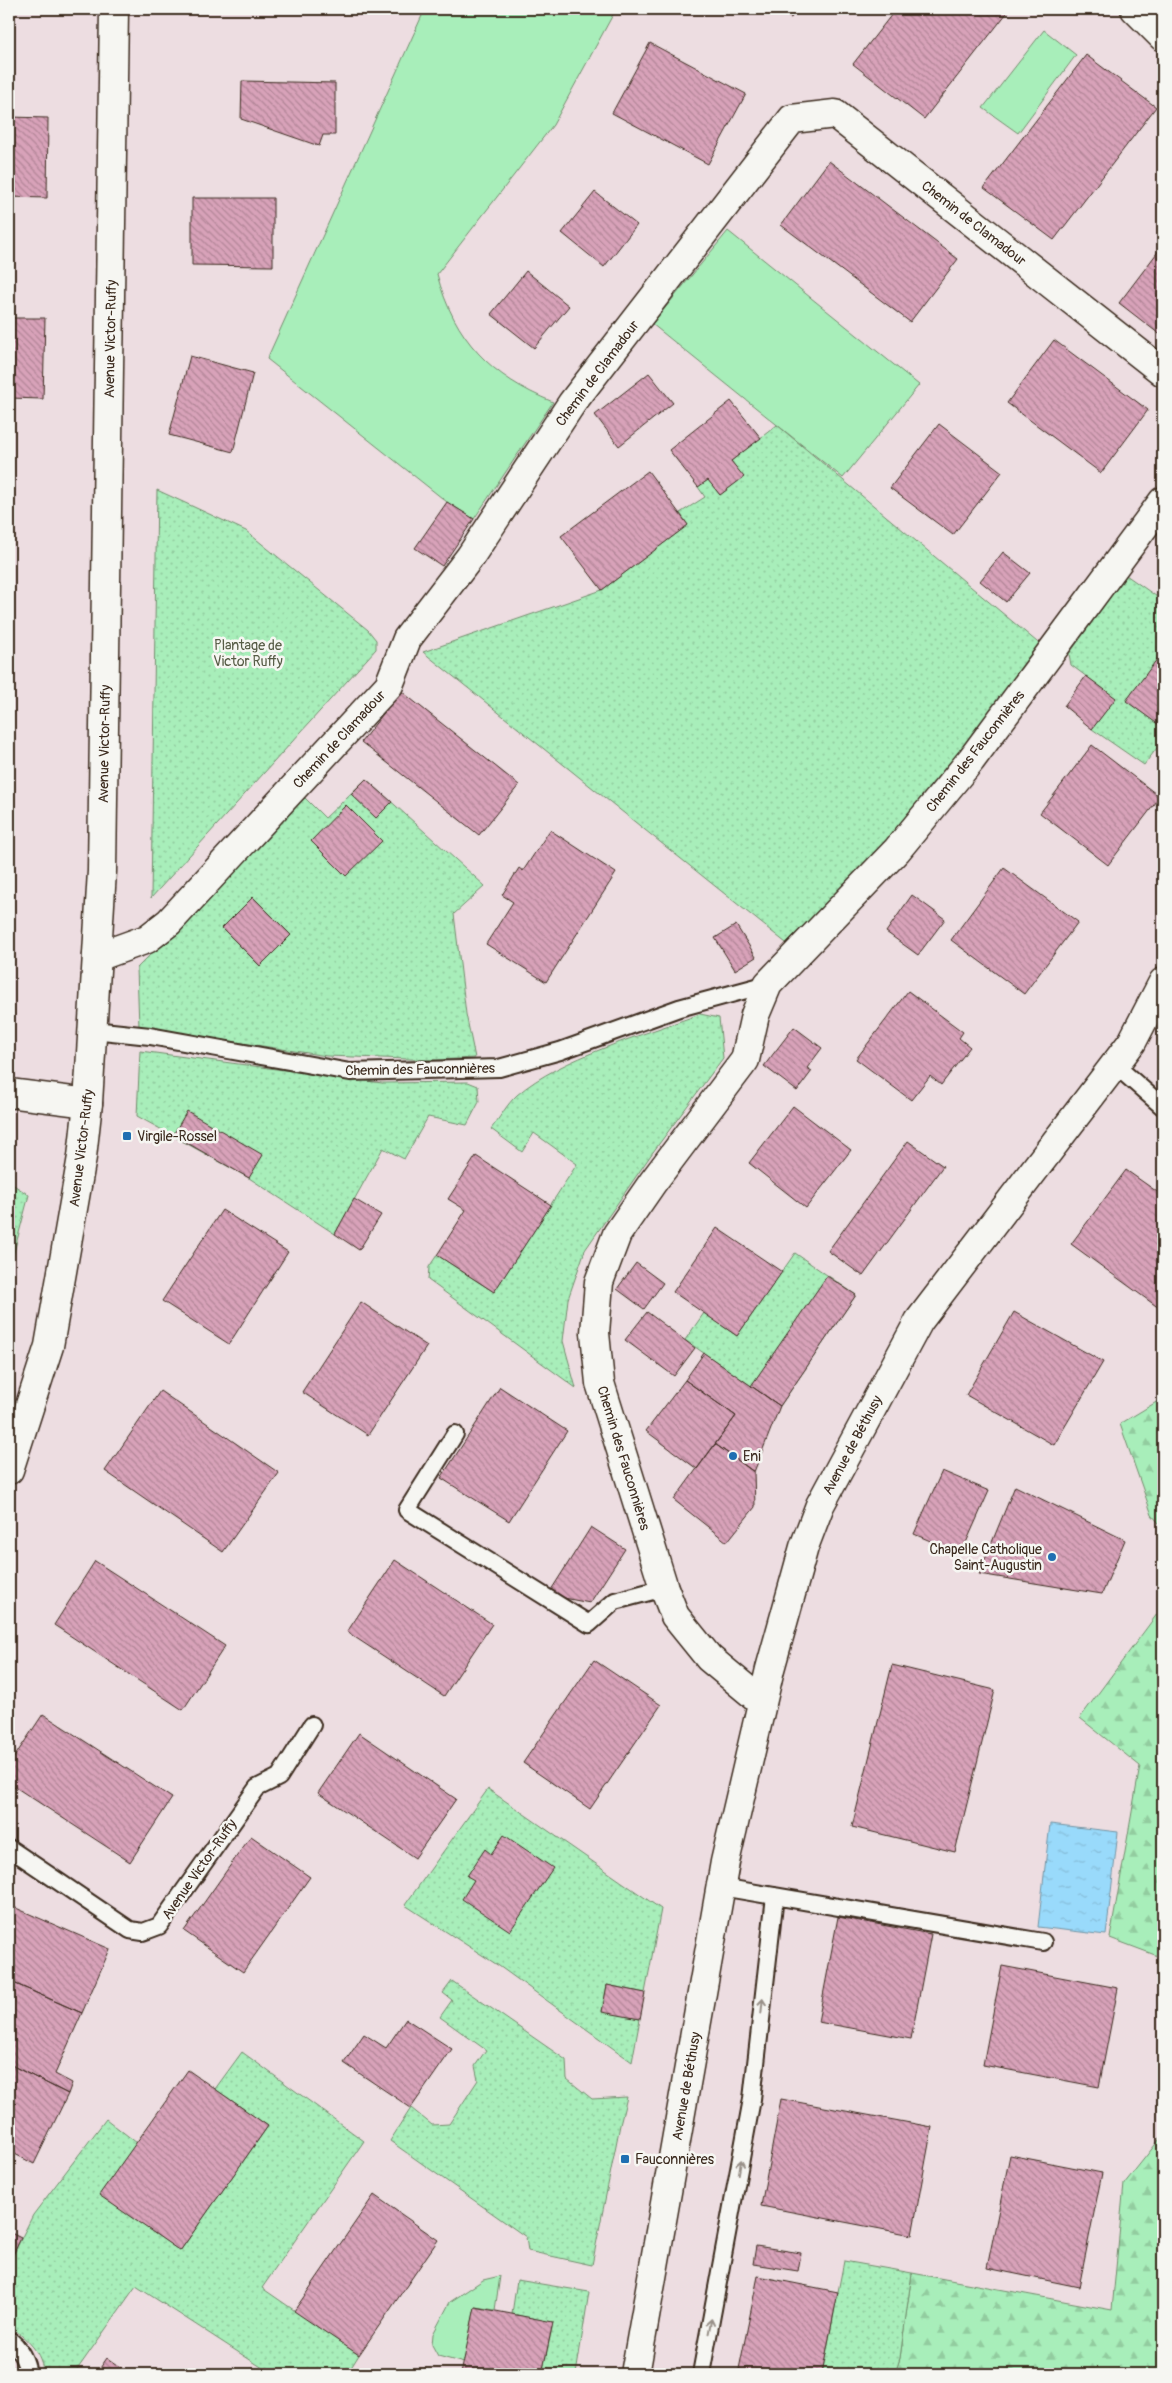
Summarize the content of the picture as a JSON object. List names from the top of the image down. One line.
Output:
{"streets":{"street":["Chemin de Clamadour","Avenue Victor-Ruffy","Chemin des Fauconnières","Avenue de Béthusy"]},"crossings":[["Chemin de Clamadour","Avenue Victor-Ruffy"],["Avenue Victor-Ruffy","Chemin des Fauconnières"],["Chemin des Fauconnières","Avenue de Béthusy"]],"parks":["Plantage de Victor Ruffy"],"places":{"transit":["Virgile-Rossel","Fauconnières"],"other":["Eni","Chapelle Catholique Saint-Augustin"]}}
